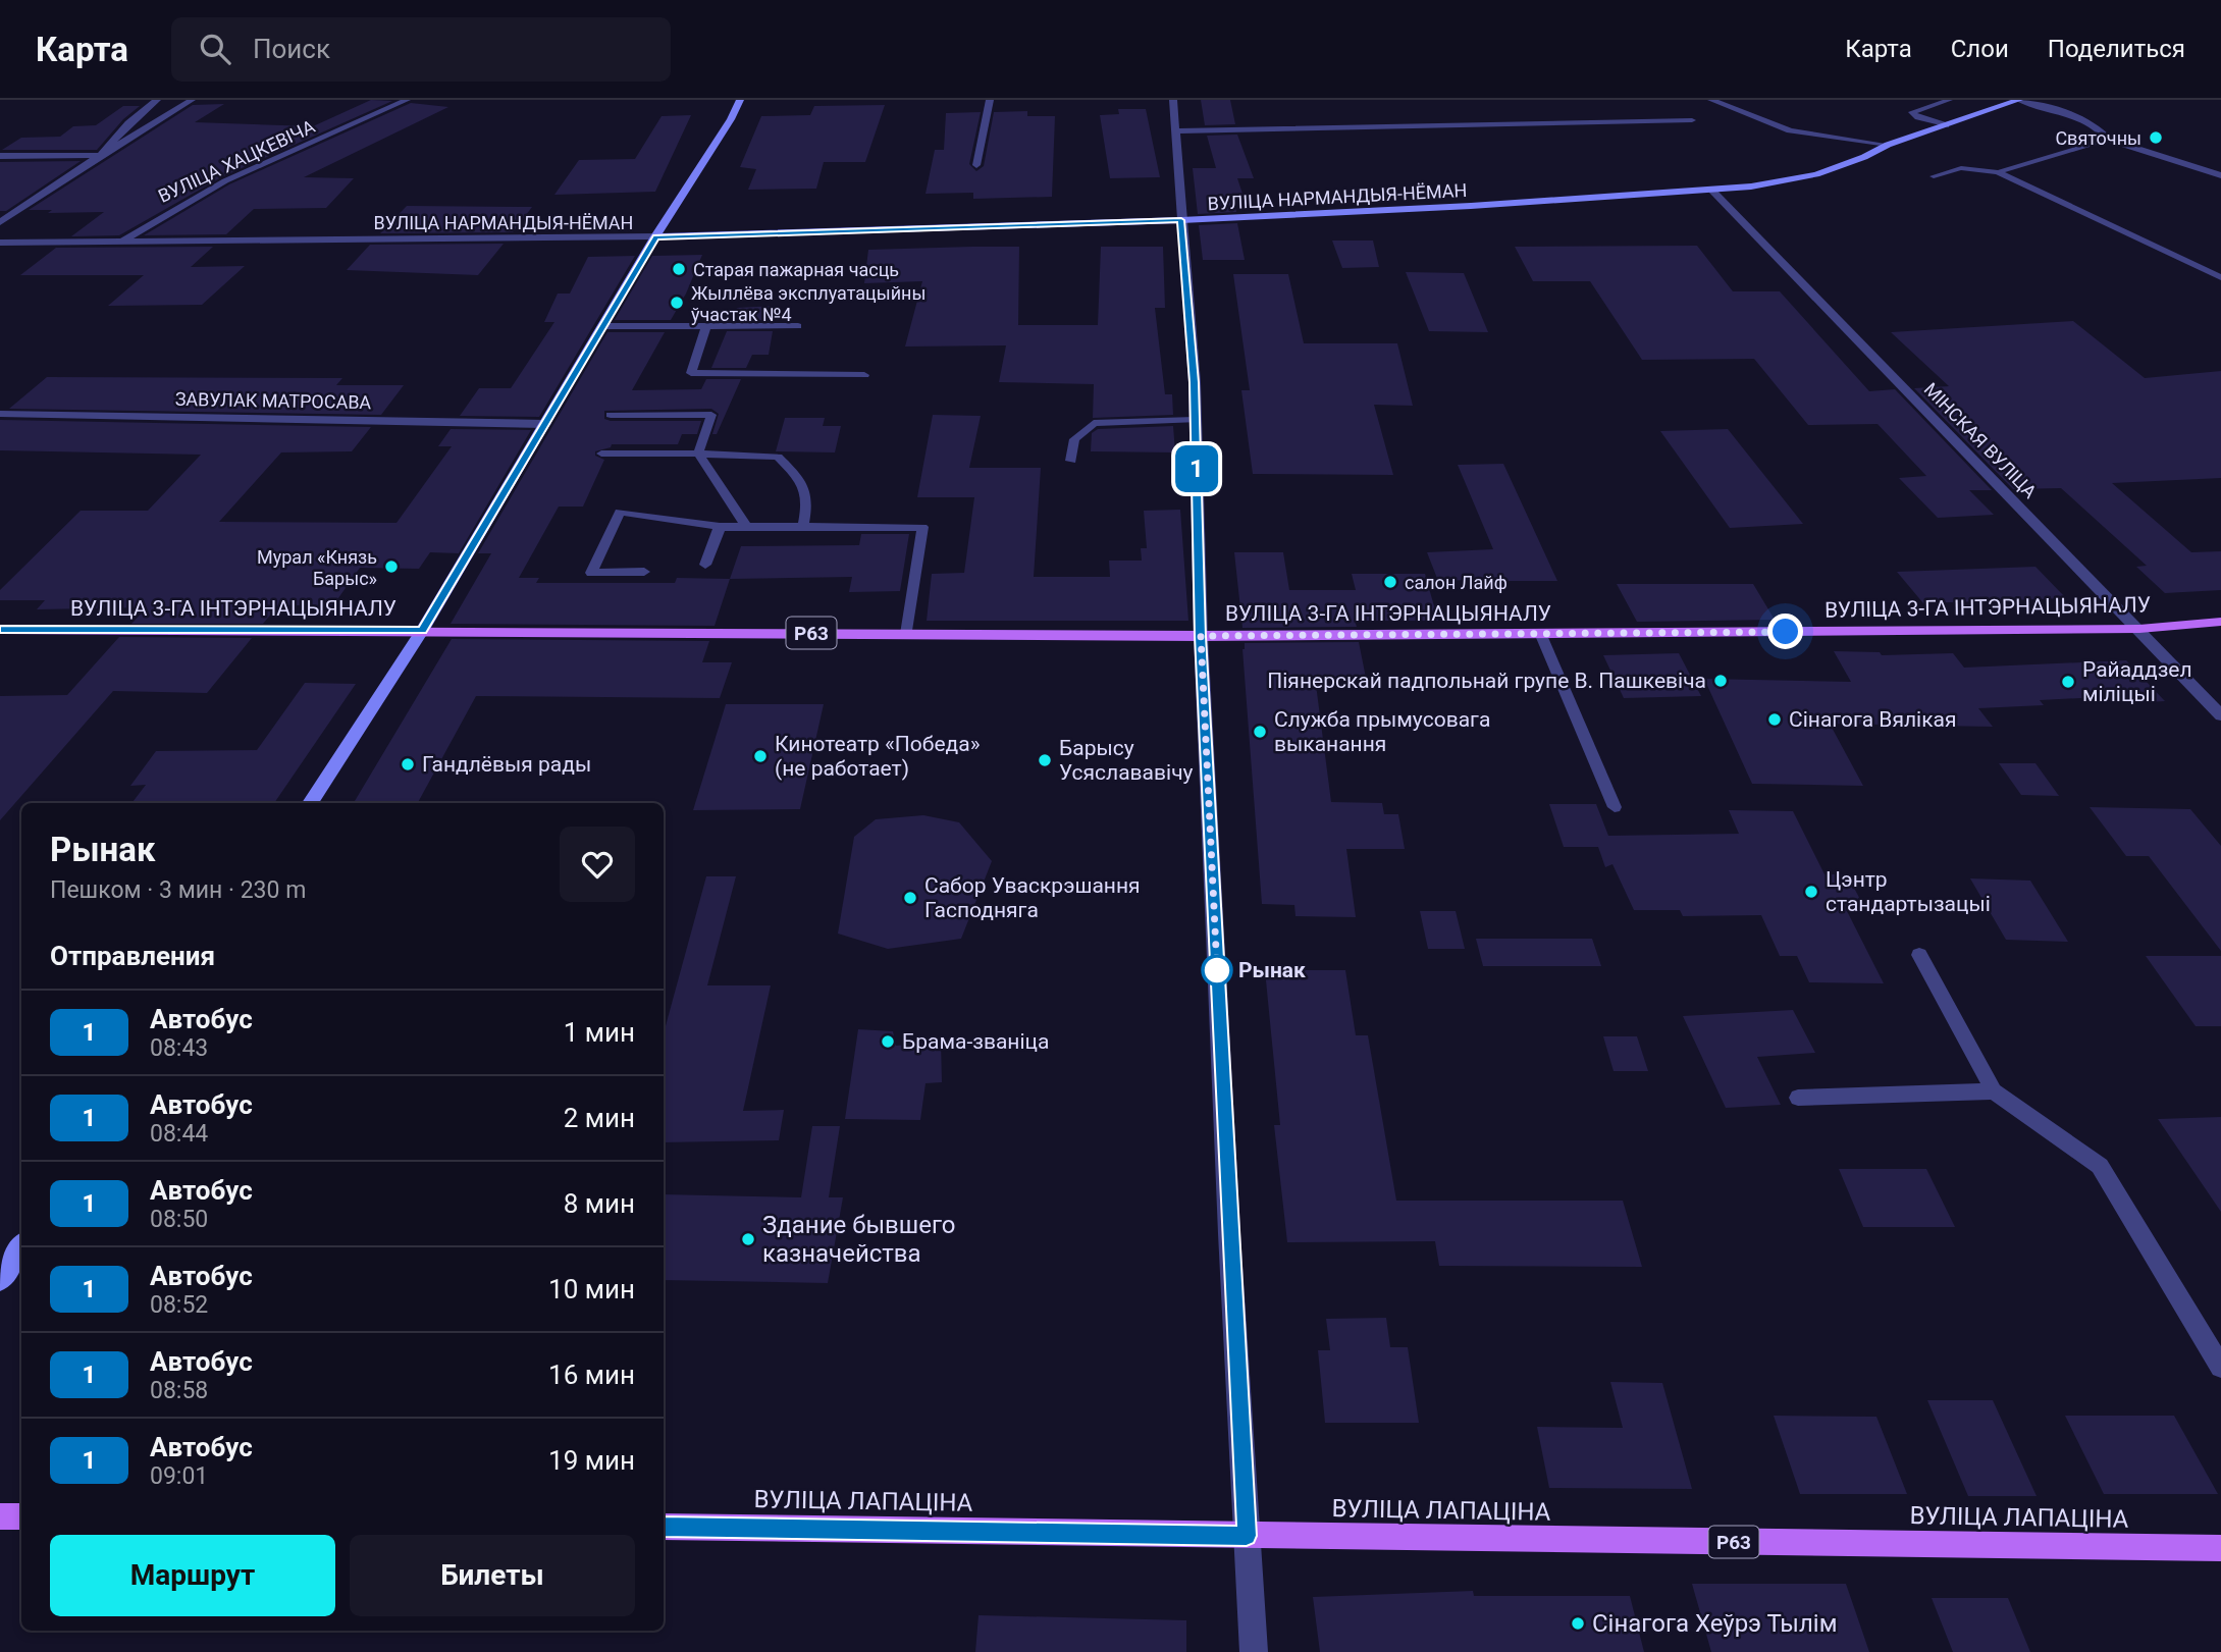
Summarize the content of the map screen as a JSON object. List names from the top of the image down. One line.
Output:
{"streets":{"main road":["ВУЛІЦА 3-ГА ІНТЭРНАЦЫЯНАЛУ","Р63","ВУЛІЦА ЛАПАЦІНА"],"street":["ВУЛІЦА ХАЦКЕВІЧА","ВУЛІЦА НАРМАНДЫЯ-НЁМАН","ЗАВУЛАК МАТРОСАВА","МІНСКАЯ ВУЛІЦА"]},"crossings":[["ВУЛІЦА ХАЦКЕВІЧА","ВУЛІЦА НАРМАНДЫЯ-НЁМАН"],["ВУЛІЦА НАРМАНДЫЯ-НЁМАН","МІНСКАЯ ВУЛІЦА"],["МІНСКАЯ ВУЛІЦА","ВУЛІЦА 3-ГА ІНТЭРНАЦЫЯНАЛУ"]],"places":["Святочны","Старая пажарная часць","Жыллёва эксплуатацыйны ўчастак №4","Мурал «Князь Барыс»","салон Лайф","Піянерскай падпольнай групе В. Пашкевіча","Райаддзел міліцыі","Сінагога Вялікая","Служба прымусовага выканання","Кинотеатр «Победа» (не работает)","Барысу Усяслававічу","Гандлёвыя рады","Цэнтр стандартызацыі","Сабор Уваскрэшання Гасподняга","Рынак","Брама-званіца","Здание бывшего казначейства","Сінагога Хеўрэ Тылім"],"lines":["bus line 1"],"page":{"header":"Карта","search":"Поиск","nav":["Карта","Слои","Поделиться"],"on_map":"1","heading":[["Рынак","Пешком · 3 мин · 230 m"],"Отправления"],"list":[{"mark":"1","name":"Автобус","note":"08:43","value":"1 мин"},{"mark":"1","name":"Автобус","note":"08:44","value":"2 мин"},{"mark":"1","name":"Автобус","note":"08:50","value":"8 мин"},{"mark":"1","name":"Автобус","note":"08:52","value":"10 мин"},{"mark":"1","name":"Автобус","note":"08:58","value":"16 мин"},{"mark":"1","name":"Автобус","note":"09:01","value":"19 мин"}],"buttons":["Маршрут","Билеты"]}}
